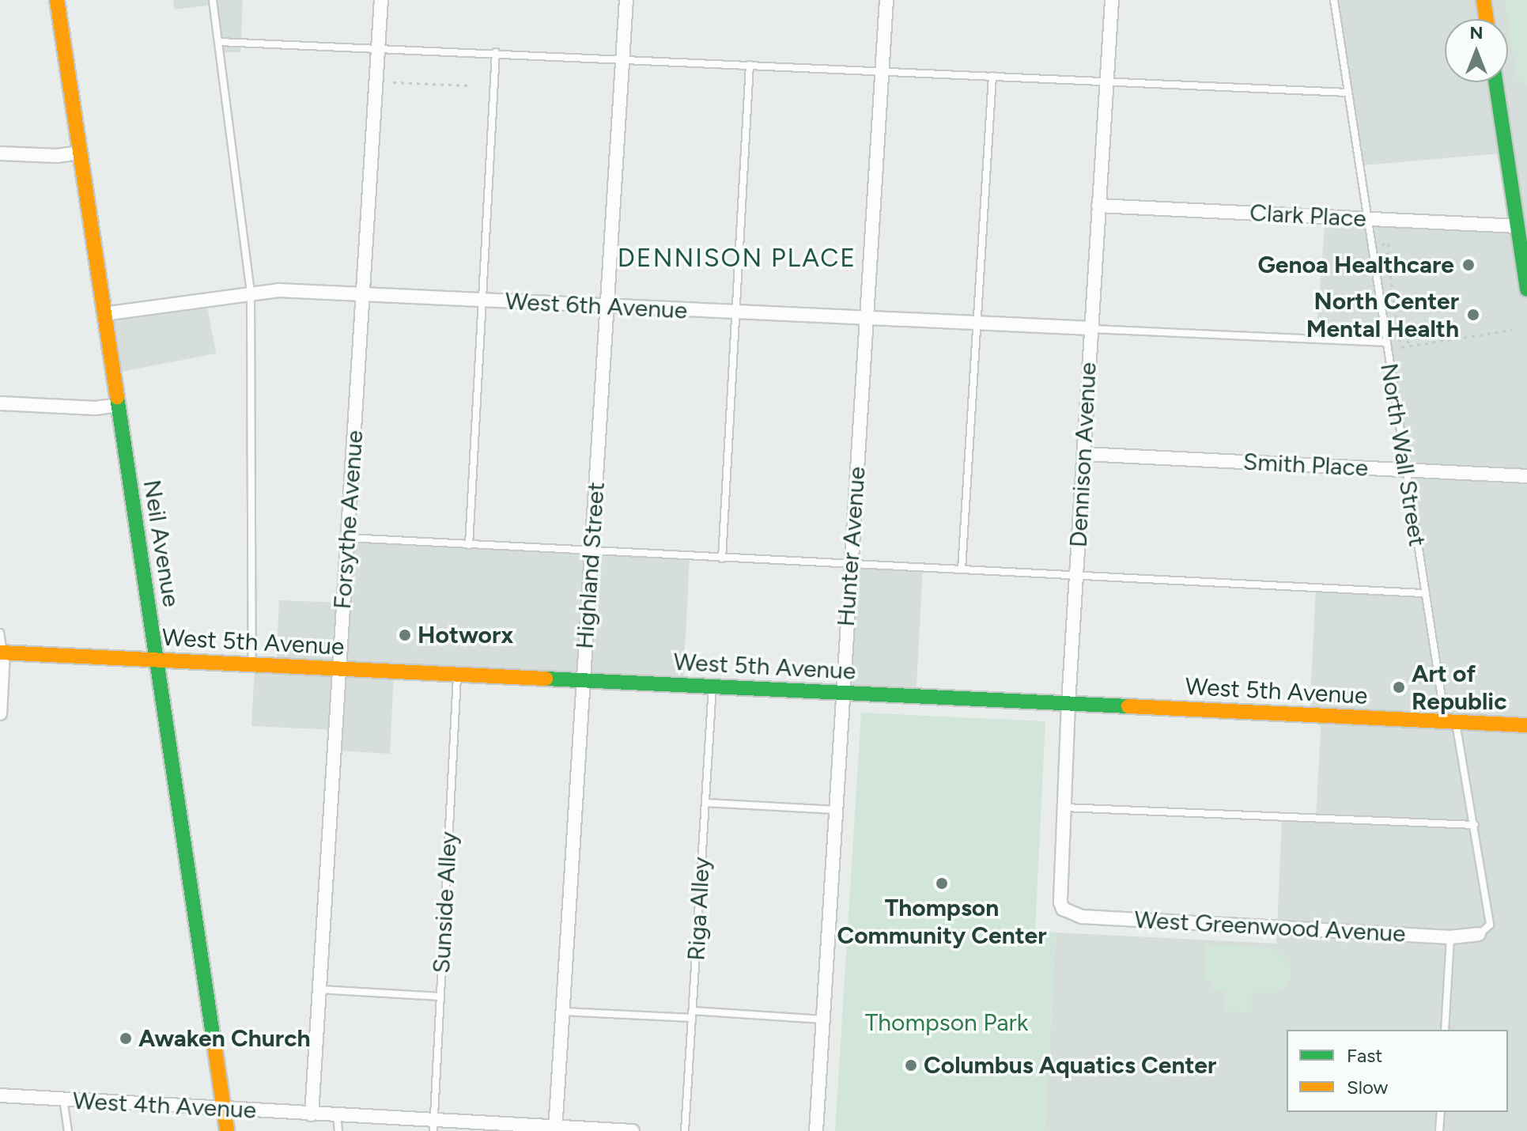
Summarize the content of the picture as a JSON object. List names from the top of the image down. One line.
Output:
{"streets":{"main road":["Neil Avenue","West 5th Avenue"],"street":["Clark Place","West 6th Avenue","Dennison Avenue","Smith Place","Forsythe Avenue","Hunter Avenue","Highland Street","West Greenwood Avenue","West 4th Avenue"],"lane":["North Wall Street","Sunside Alley","Riga Alley"]},"crossings":[["Clark Place","Dennison Avenue"],["Clark Place","North Wall Street"],["West 6th Avenue","Dennison Avenue"],["West 6th Avenue","Forsythe Avenue"],["West 6th Avenue","Neil Avenue"],["West 6th Avenue","Hunter Avenue"],["West 6th Avenue","Highland Street"],["Dennison Avenue","Smith Place"],["Dennison Avenue","West 5th Avenue"],["Dennison Avenue","West Greenwood Avenue"],["North Wall Street","Smith Place"],["North Wall Street","West 5th Avenue"],["North Wall Street","West Greenwood Avenue"],["Forsythe Avenue","West 5th Avenue"],["Forsythe Avenue","West 4th Avenue"],["Neil Avenue","West 5th Avenue"],["Neil Avenue","West 4th Avenue"],["Hunter Avenue","West 5th Avenue"],["Highland Street","West 5th Avenue"],["Highland Street","West 4th Avenue"],["West 5th Avenue","Sunside Alley"],["West 5th Avenue","Riga Alley"],["Sunside Alley","West 4th Avenue"]],"districts":["DENNISON PLACE"],"parks":["Thompson Park"],"places":["Genoa Healthcare","North Center Mental Health","Hotworx","Art of Republic","Thompson Community Center","Awaken Church","Columbus Aquatics Center"],"legend":["Fast","Slow"],"north":"top"}
